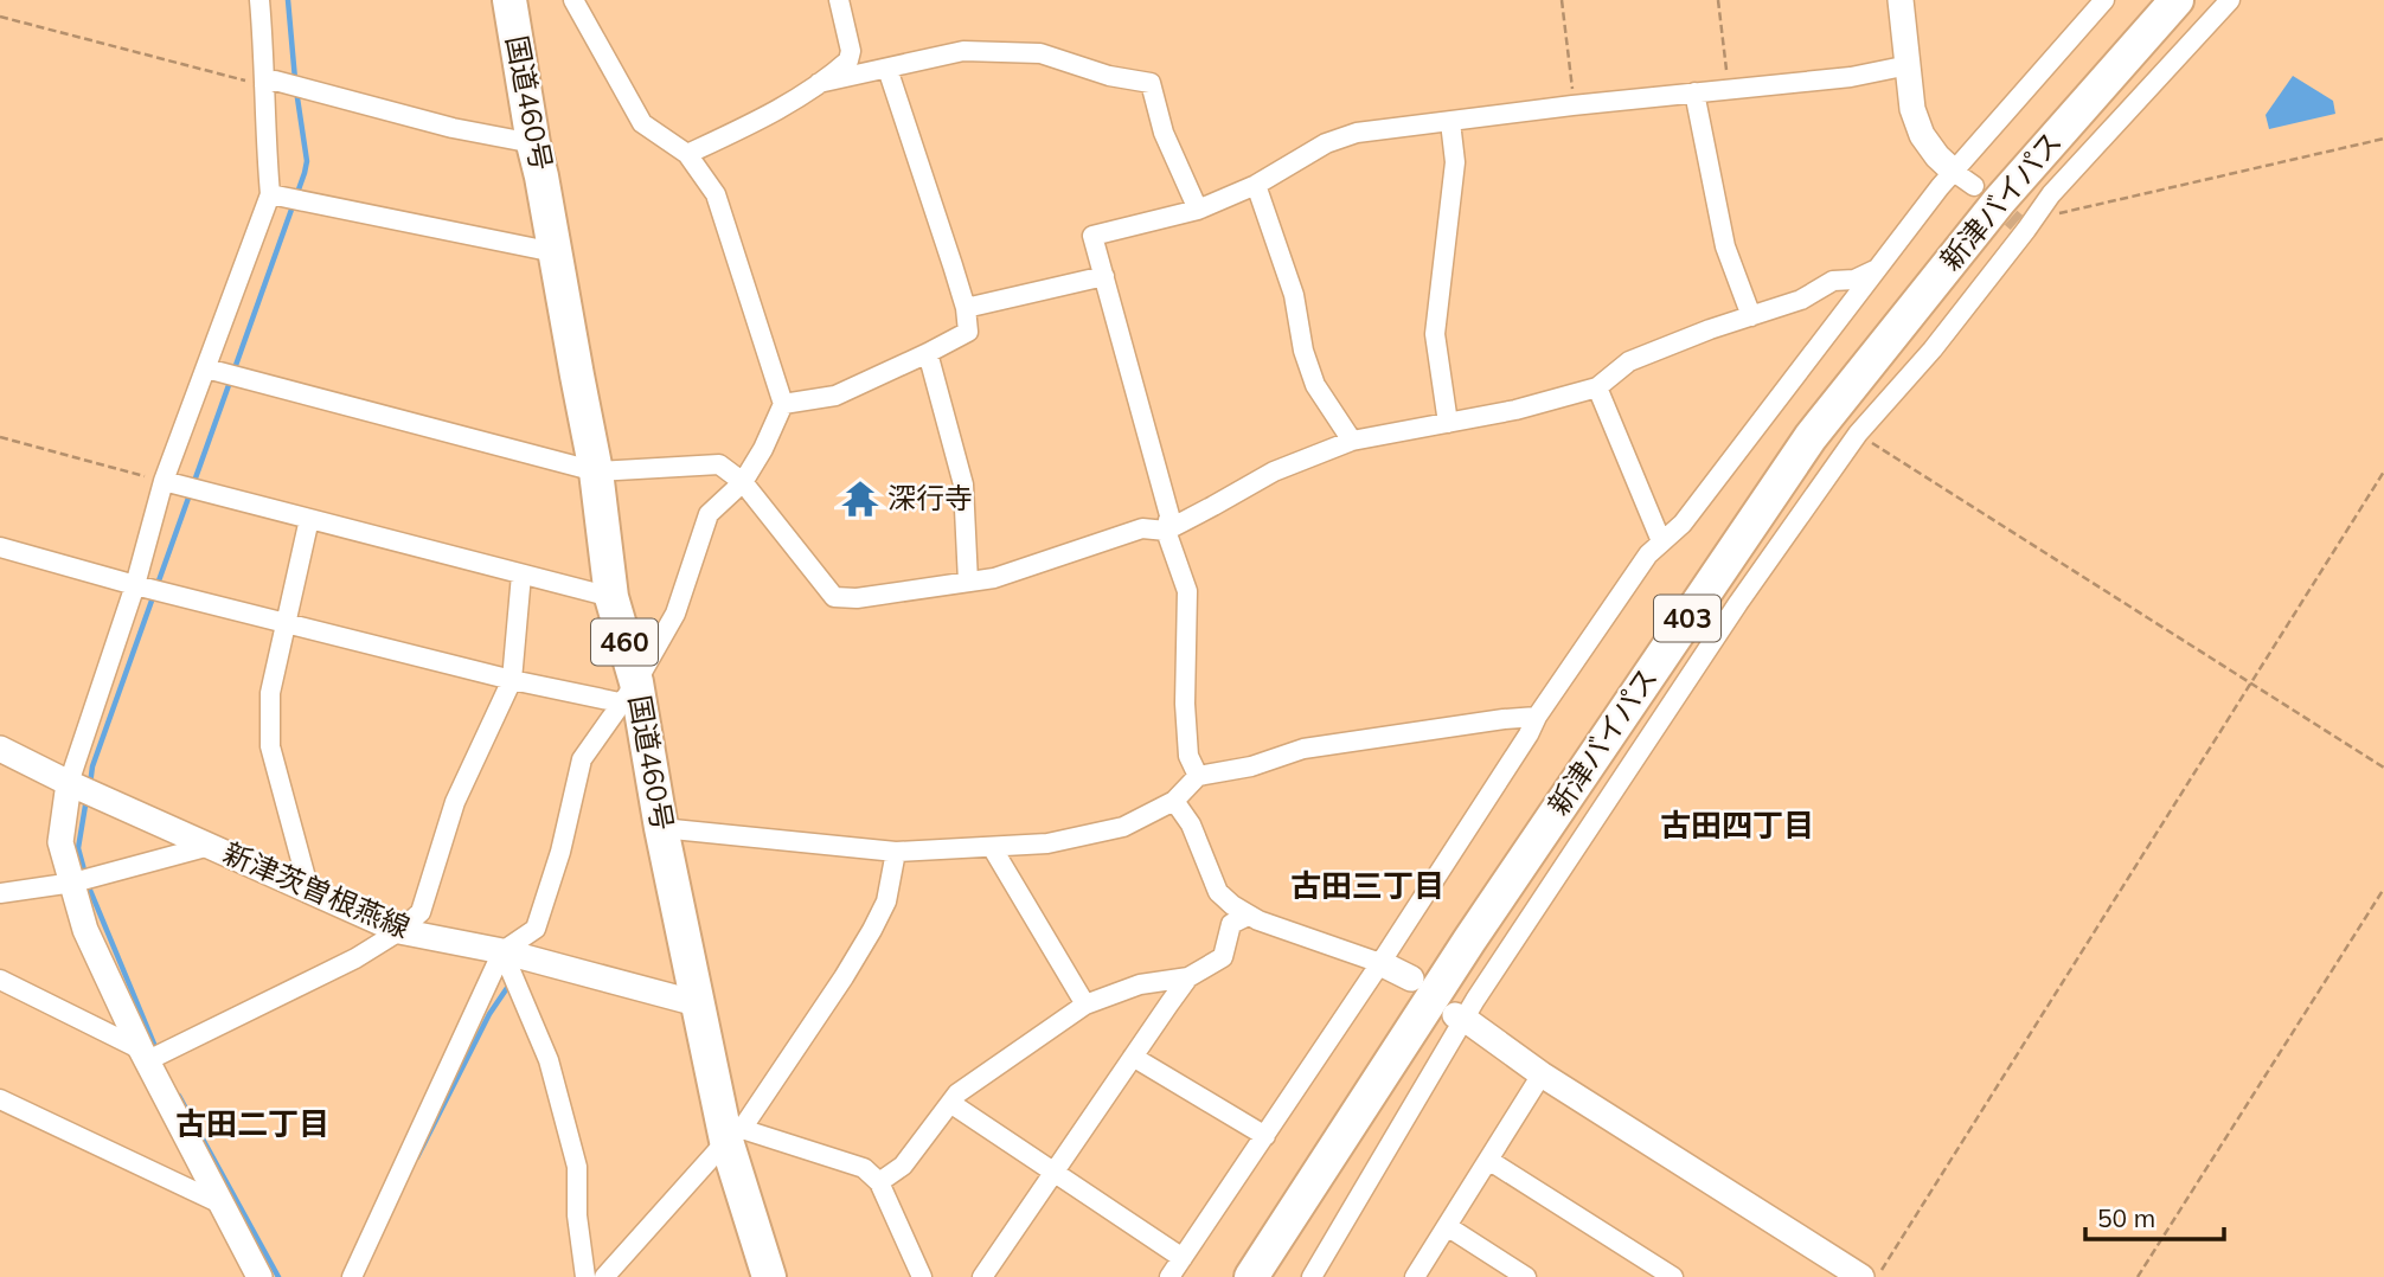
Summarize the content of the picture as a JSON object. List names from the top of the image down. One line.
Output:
{"streets":{"highway":["国道460号","新津バイパス","403","460"],"street":["新津茨曽根燕線"]},"crossings":[["国道460号","新津茨曽根燕線"]],"districts":["古田四丁目","古田三丁目","古田二丁目"],"places":{"temple":["深行寺"]},"scale_bar":"50 m"}
